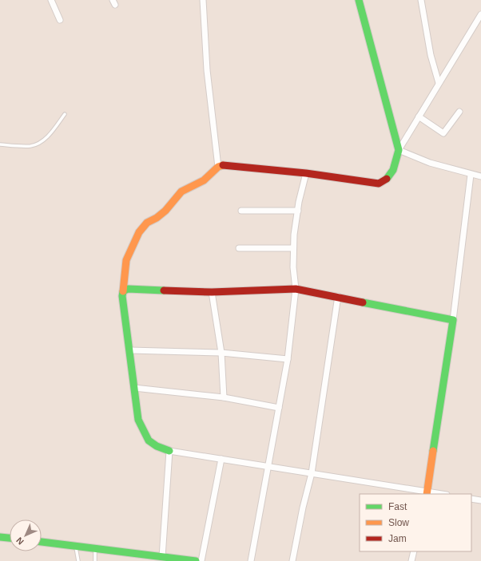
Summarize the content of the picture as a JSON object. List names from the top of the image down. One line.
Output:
{"legend":["Fast","Slow","Jam"],"north":"bottom left"}
